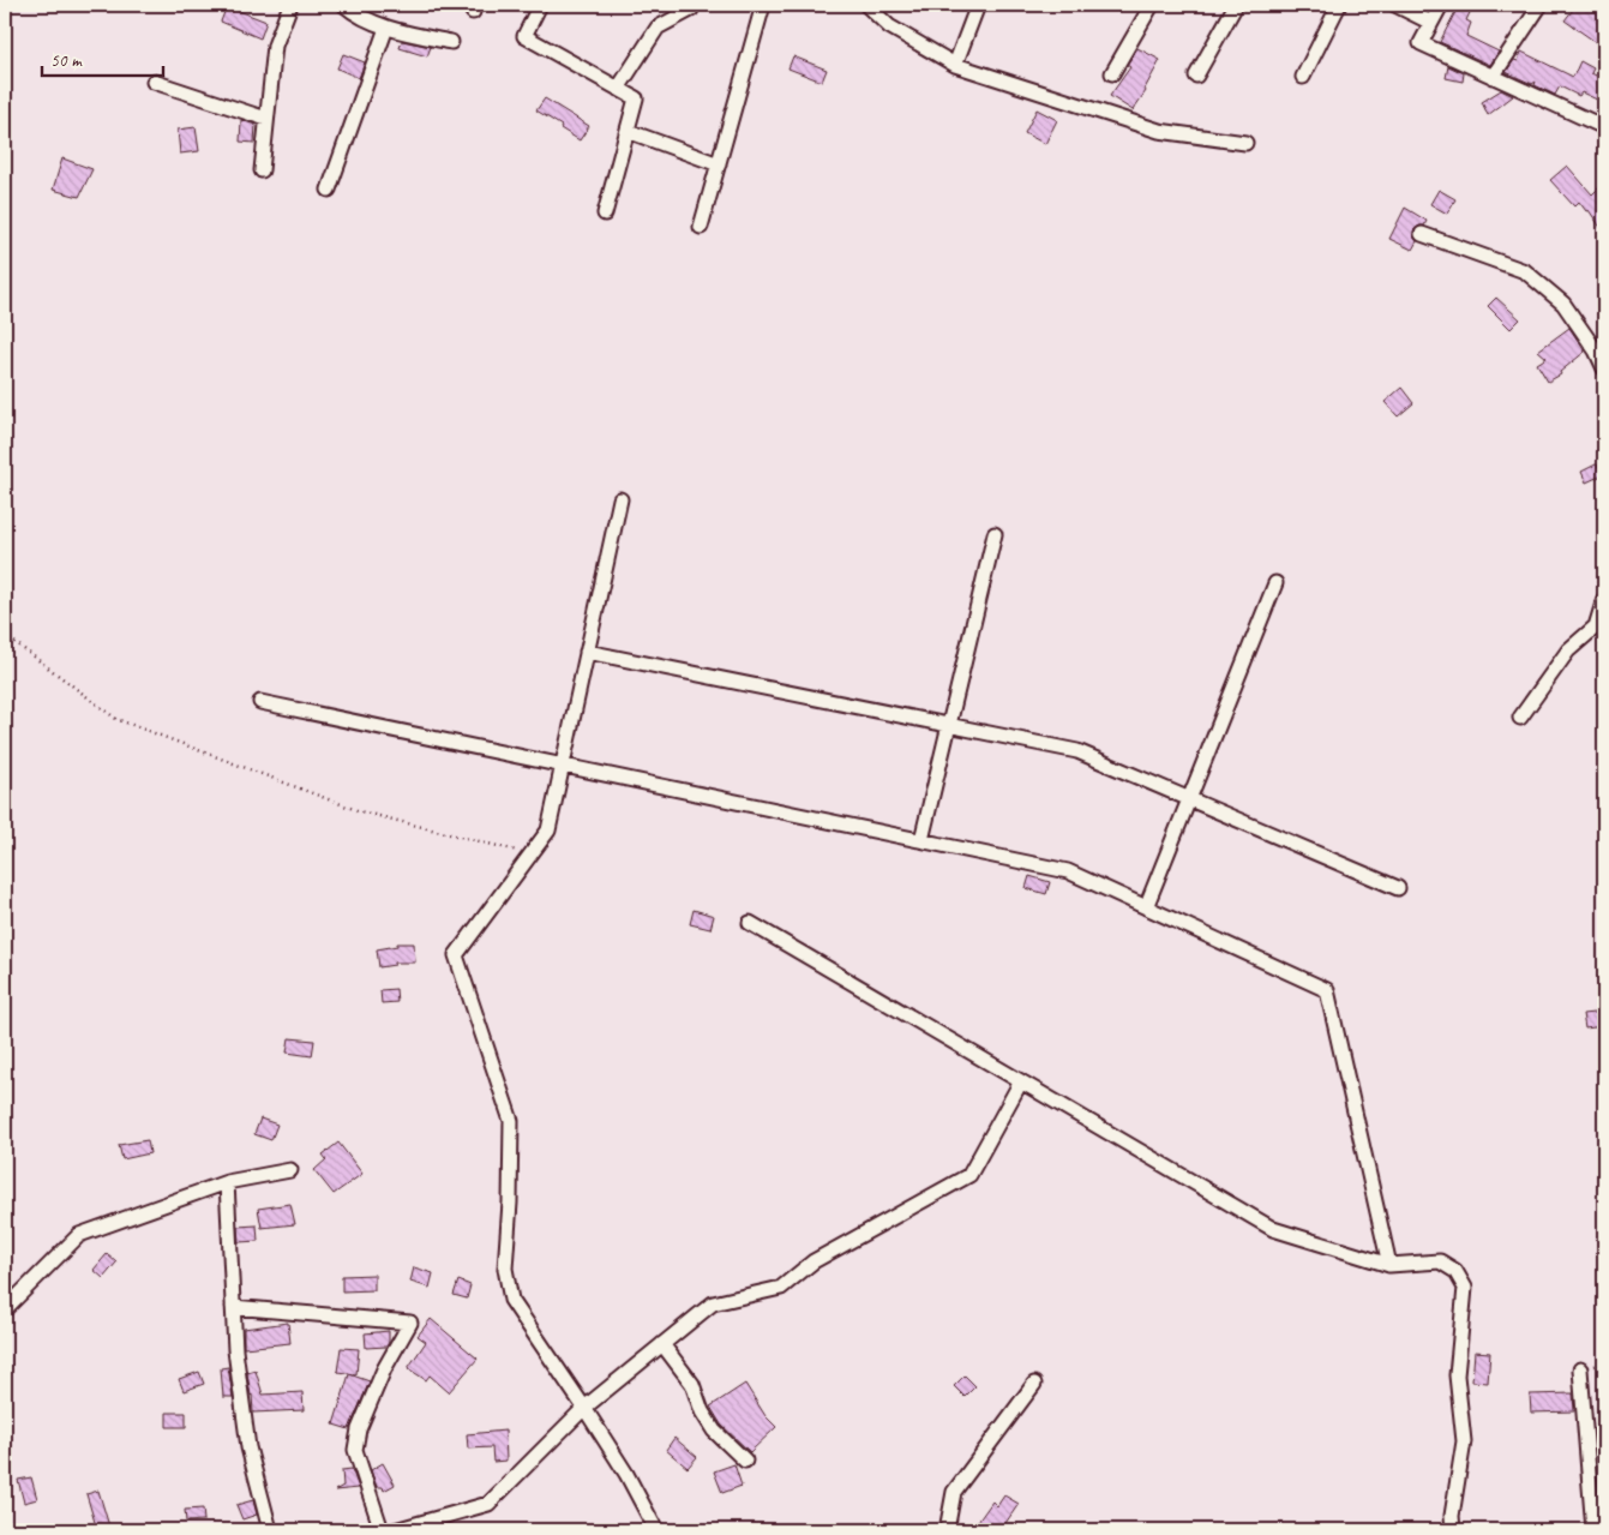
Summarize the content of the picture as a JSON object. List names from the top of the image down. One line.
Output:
{"scale_bar":"50 m"}
